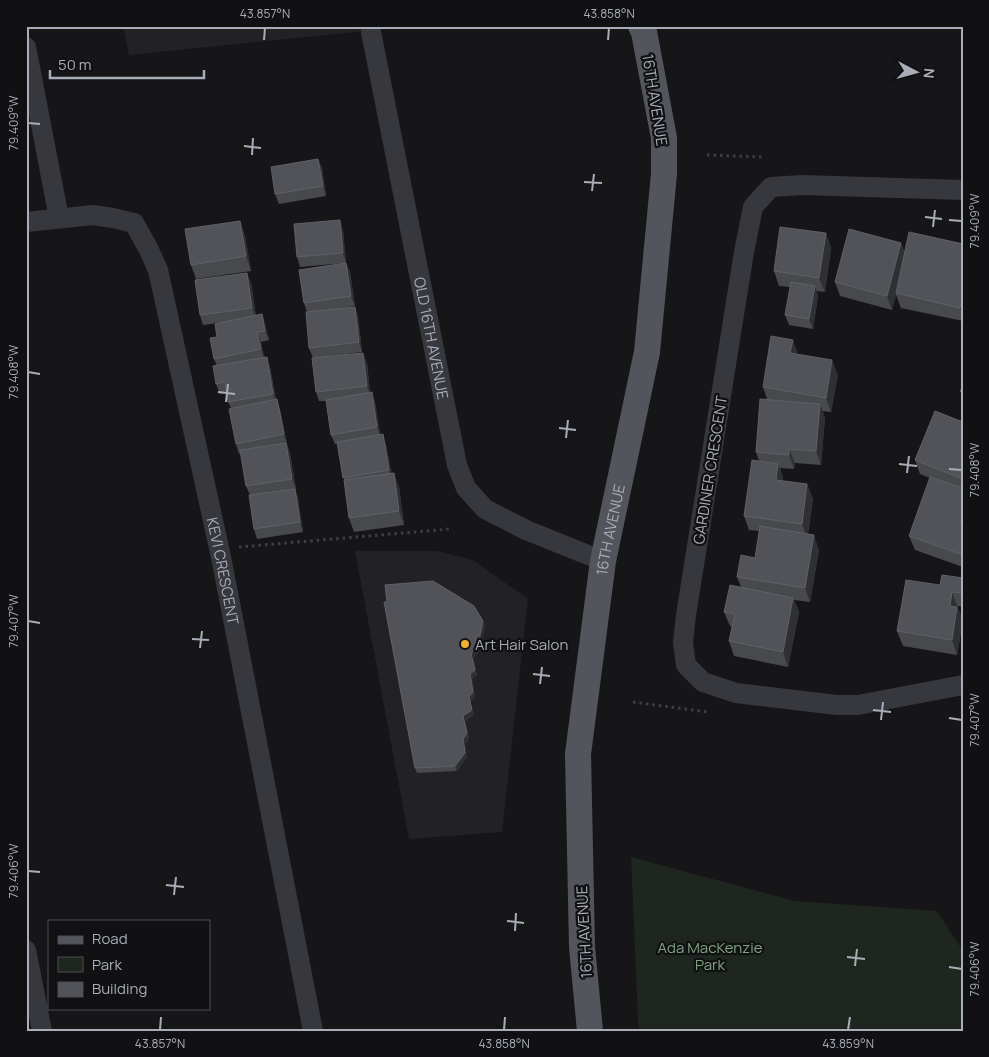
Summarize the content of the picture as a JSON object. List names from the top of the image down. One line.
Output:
{"streets":{"main road":["16TH AVENUE"],"street":["OLD 16TH AVENUE","GARDINER CRESCENT","KEVI CRESCENT"]},"crossings":[["16TH AVENUE","OLD 16TH AVENUE"]],"parks":["Ada MacKenzie Park"],"places":["Art Hair Salon"],"legend":["Road","Park","Building"],"scale_bar":"50 m","north":"right","coordinates":["43.857°N","43.858°N","79.409°W","79.408°W","79.407°W","79.406°W","43.859°N"]}
